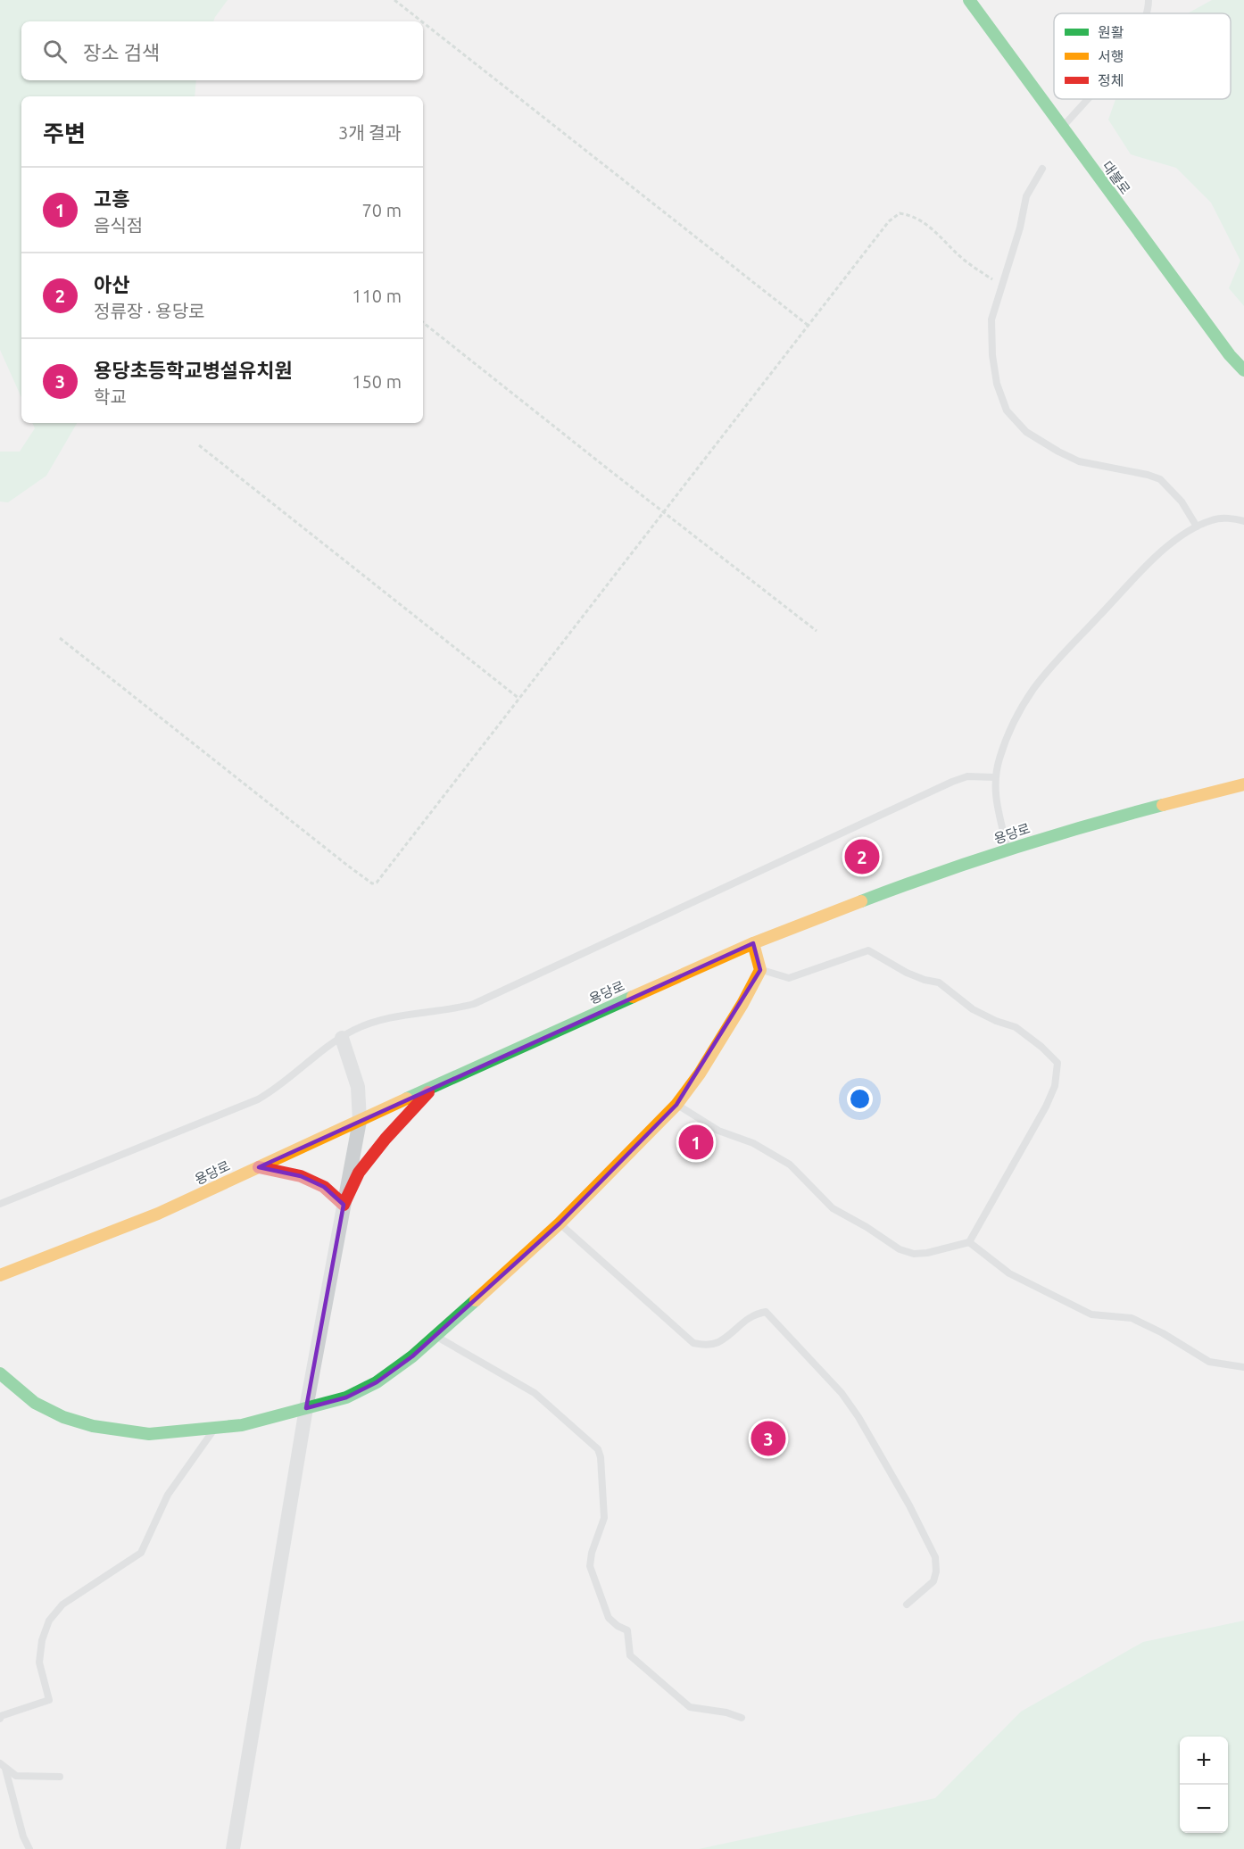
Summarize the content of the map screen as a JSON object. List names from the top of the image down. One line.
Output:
{"streets":{"main road":["대불로","용당로"]},"legend":["원활","서행","정체"],"page":{"search":"장소 검색","heading":["주변","3개 결과"],"list":[{"mark":"1","name":"고흥","note":"음식점","value":"70 m"},{"mark":"2","name":"아산","note":"정류장 · 용당로","value":"110 m"},{"mark":"3","name":"용당초등학교병설유치원","note":"학교","value":"150 m"}],"pins":["2","1","3"],"map_buttons":["+","−"]}}
